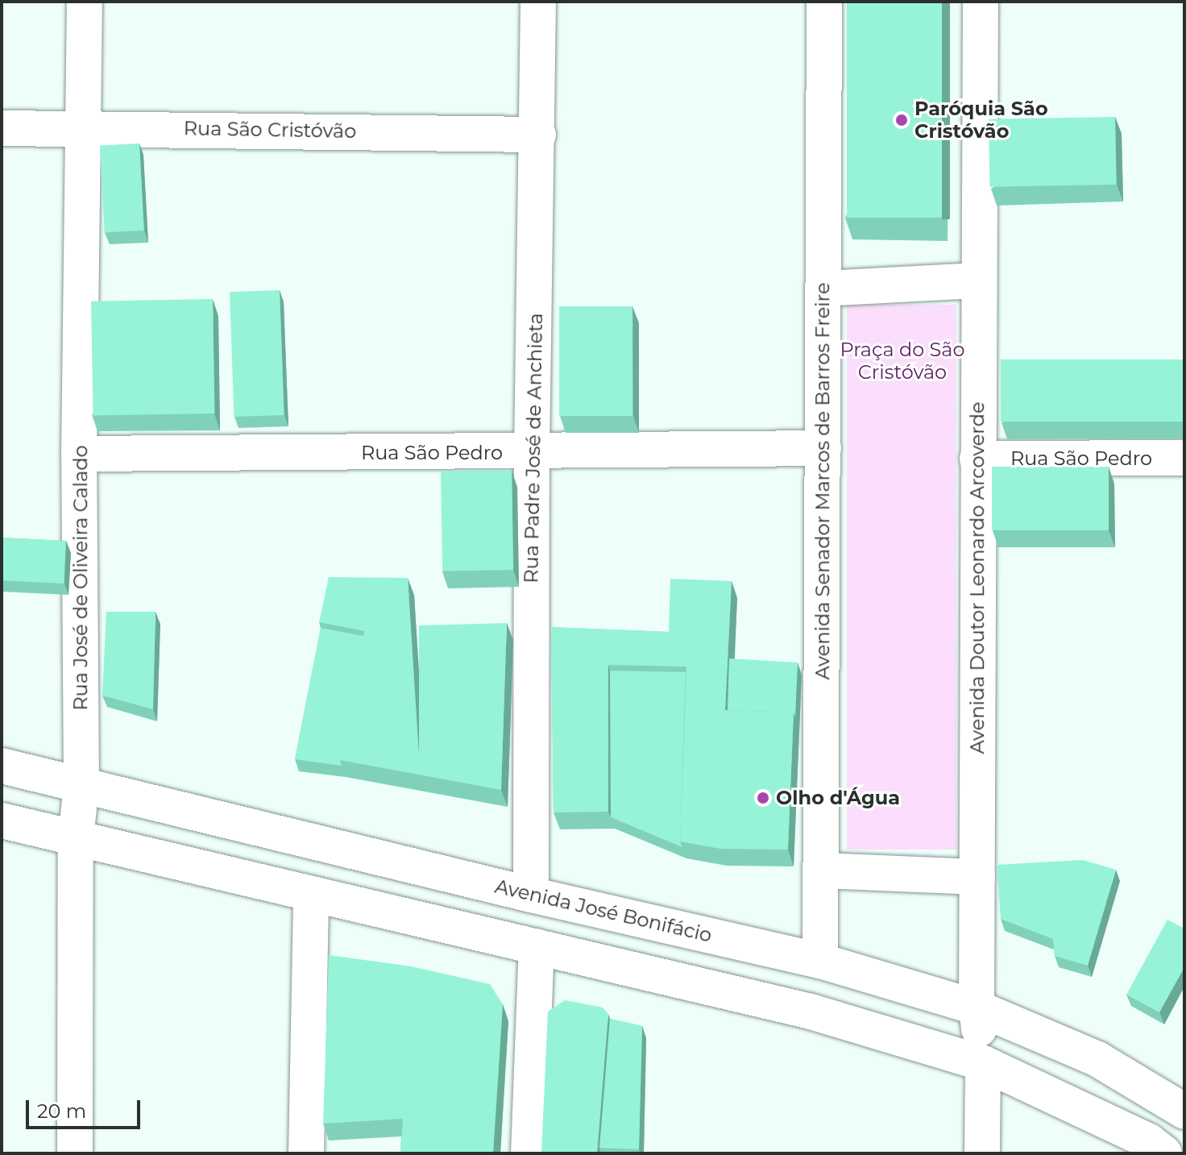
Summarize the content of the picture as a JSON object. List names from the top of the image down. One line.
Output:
{"streets":{"street":["Rua São Cristóvão","Rua Padre José de Anchieta","Rua São Pedro","Avenida Senador Marcos de Barros Freire","Rua José de Oliveira Calado","Avenida Doutor Leonardo Arcoverde","Avenida José Bonifácio"]},"crossings":[["Rua São Cristóvão","Rua Padre José de Anchieta"],["Rua São Cristóvão","Rua José de Oliveira Calado"],["Rua Padre José de Anchieta","Rua São Pedro"],["Rua Padre José de Anchieta","Avenida José Bonifácio"],["Rua São Pedro","Avenida Senador Marcos de Barros Freire"],["Rua São Pedro","Rua José de Oliveira Calado"],["Rua São Pedro","Avenida Doutor Leonardo Arcoverde"],["Avenida Senador Marcos de Barros Freire","Avenida José Bonifácio"],["Rua José de Oliveira Calado","Avenida José Bonifácio"],["Avenida Doutor Leonardo Arcoverde","Avenida José Bonifácio"]],"parks":["Praça do São Cristóvão"],"places":["Paróquia São Cristóvão","Olho d'Água"],"scale_bar":"20 m"}
